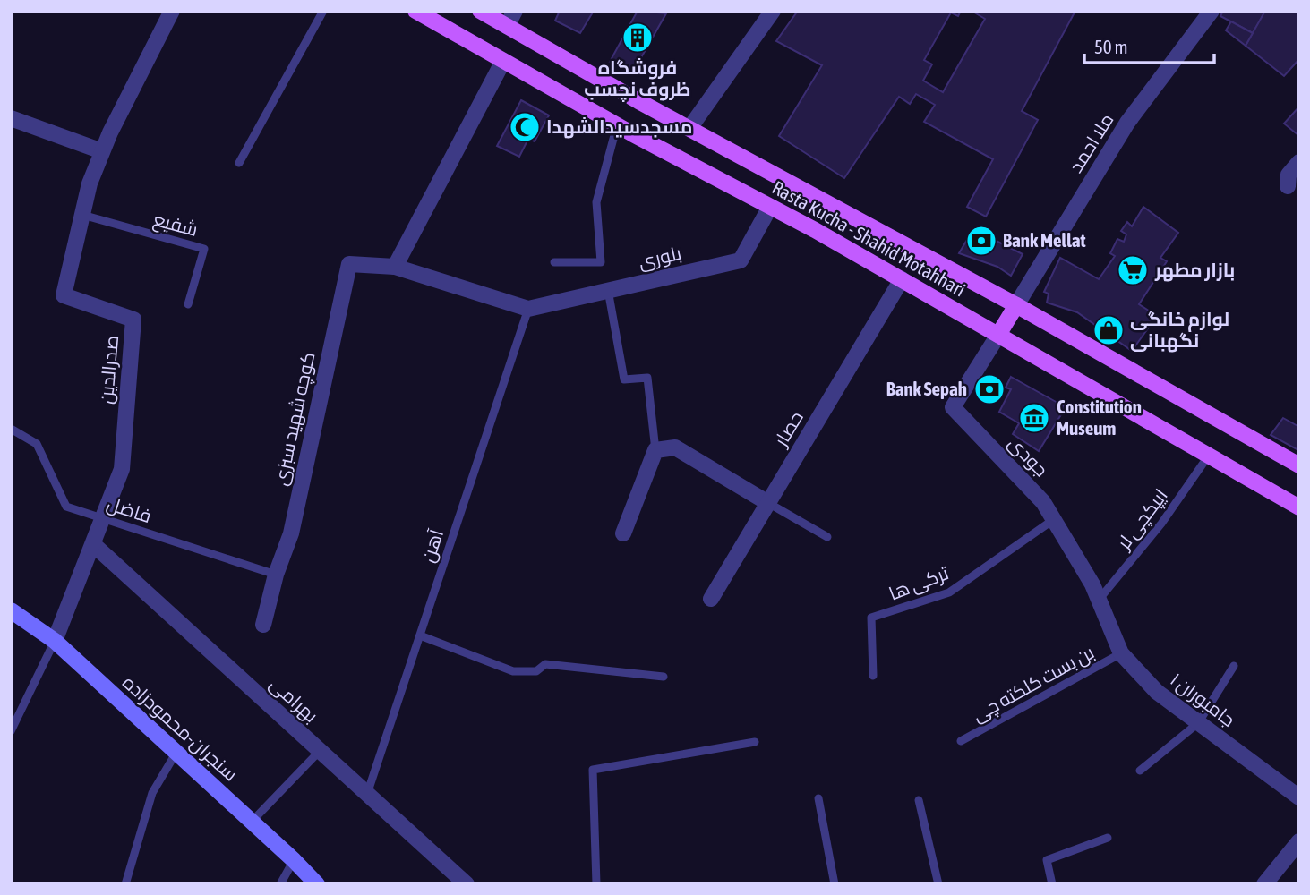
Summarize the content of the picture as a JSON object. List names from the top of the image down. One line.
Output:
{"streets":{"main road":["Rasta Kucha - Shahid Motahhari"],"street":["ملا احمد","بلوری","صدرالدین","کوچه شهید سبزی","حصار","جودی","بهرامی","جامبوران ۱","سنجران-محمودزاده"],"lane":["شفیع","فاضل","ایپکچی لر","آهن","ترکی ها","بن بست کلکته چی"]},"crossings":[["ملا احمد","Rasta Kucha - Shahid Motahhari"],["شفیع","صدرالدین"],["Rasta Kucha - Shahid Motahhari","بلوری"],["Rasta Kucha - Shahid Motahhari","حصار"],["Rasta Kucha - Shahid Motahhari","جودی"],["Rasta Kucha - Shahid Motahhari","ایپکچی لر"],["بلوری","کوچه شهید سبزی"],["بلوری","آهن"],["صدرالدین","فاضل"],["صدرالدین","بهرامی"],["صدرالدین","سنجران-محمودزاده"],["کوچه شهید سبزی","فاضل"],["کوچه شهید سبزی","آهن"],["جودی","ایپکچی لر"],["جودی","ترکی ها"],["جودی","جامبوران ۱"],["آهن","بهرامی"],["بن بست کلکته چی","جامبوران ۱"]],"places":{"building":["فروشگاه ظروف نچسب"],"mosque":["مسجدسیدالشهدا"],"bank":["Bank Mellat","Bank Sepah"],"supermarket":["بازار مطهر"],"shop":["لوازم خانگی نگهبانی"],"museum":["Constitution Museum"]},"scale_bar":"50 m"}
